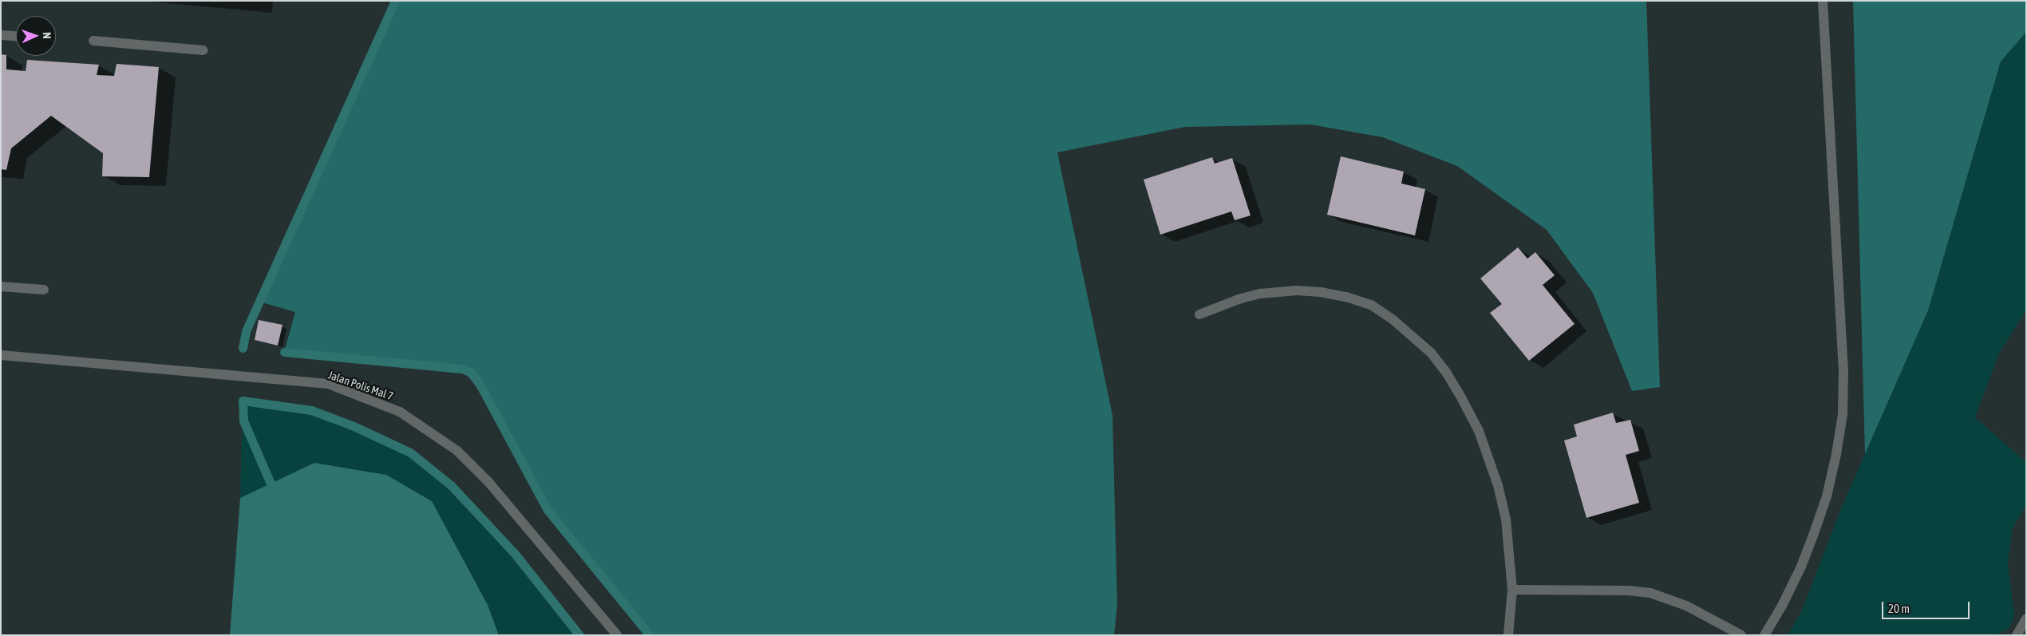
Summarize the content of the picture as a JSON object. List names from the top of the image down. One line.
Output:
{"streets":{"street":["Jalan Polis Mal 7"]},"scale_bar":"20 m","north":"right"}
